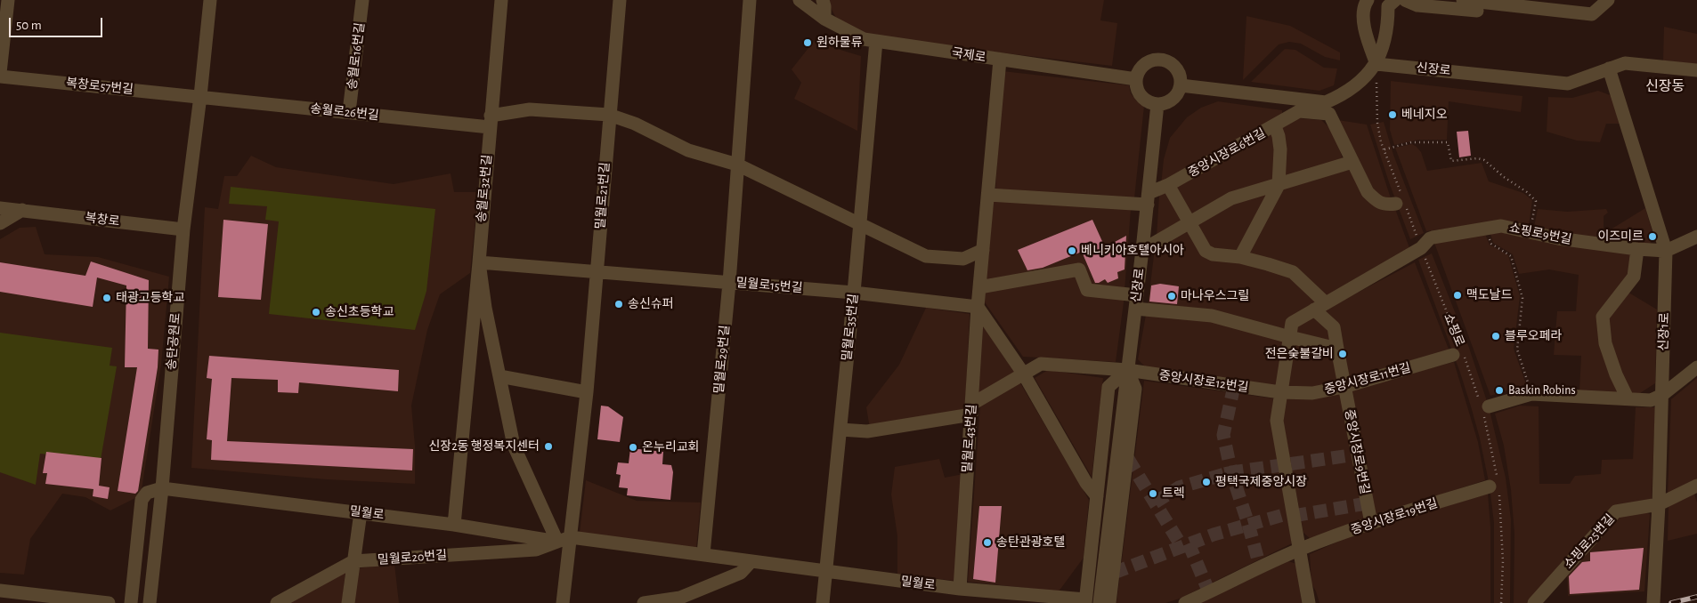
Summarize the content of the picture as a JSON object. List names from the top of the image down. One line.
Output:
{"streets":{"street":["국제로","송월로16번길","신장로","복창로57번길","송월로26번길","중앙시장로6번길","송월로32번길","밀월로21번길","복창로","쇼핑로9번길","밀월로15번길","밀월로35번길","신장1로","송탄공원로","밀월로29번길","중앙시장로11번길","중앙시장로12번길","밀월로43번길","중앙시장로9번길","밀월로","중앙시장로19번길","쇼핑로25번길","밀월로20번길"],"path":["쇼핑로"]},"crossings":[["국제로","신장로"],["국제로","밀월로35번길"],["국제로","밀월로43번길"],["송월로16번길","송월로26번길"],["신장로","중앙시장로6번길"],["신장로","쇼핑로"],["신장로","신장1로"],["신장로","중앙시장로12번길"],["복창로57번길","송월로26번길"],["복창로57번길","송탄공원로"],["송월로26번길","송월로32번길"],["송월로26번길","송탄공원로"],["송월로32번길","밀월로15번길"],["밀월로21번길","밀월로15번길"],["밀월로21번길","밀월로"],["복창로","송탄공원로"],["쇼핑로9번길","쇼핑로"],["쇼핑로9번길","신장1로"],["쇼핑로9번길","중앙시장로9번길"],["밀월로15번길","밀월로35번길"],["밀월로15번길","밀월로29번길"],["밀월로15번길","밀월로43번길"],["밀월로35번길","밀월로"],["쇼핑로","중앙시장로19번길"],["신장1로","쇼핑로25번길"],["송탄공원로","밀월로"],["밀월로29번길","밀월로"],["중앙시장로11번길","중앙시장로12번길"],["중앙시장로11번길","중앙시장로9번길"],["밀월로43번길","밀월로"],["중앙시장로9번길","중앙시장로19번길"],["밀월로","밀월로20번길"]],"districts":["신장동"],"places":["원하물류","베네지오","이즈미르","베니키아호텔아시아","맥도날드","마나우스그릴","태광고등학교","송신슈퍼","송신초등학교","블루오페라","전은숮불갈비","Baskin Robins","신장2동 행정복지센터","온누리교회","평택국제중앙시장","트렉","송탄관광호텔"],"scale_bar":"50 m"}
